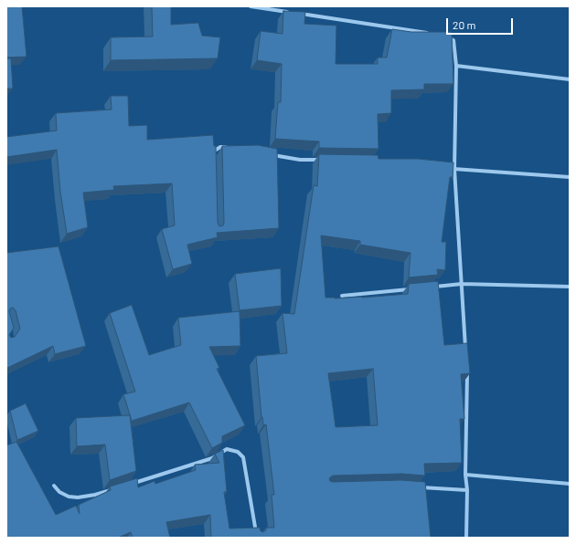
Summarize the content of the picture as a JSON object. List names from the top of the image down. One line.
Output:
{"scale_bar":"20 m"}
